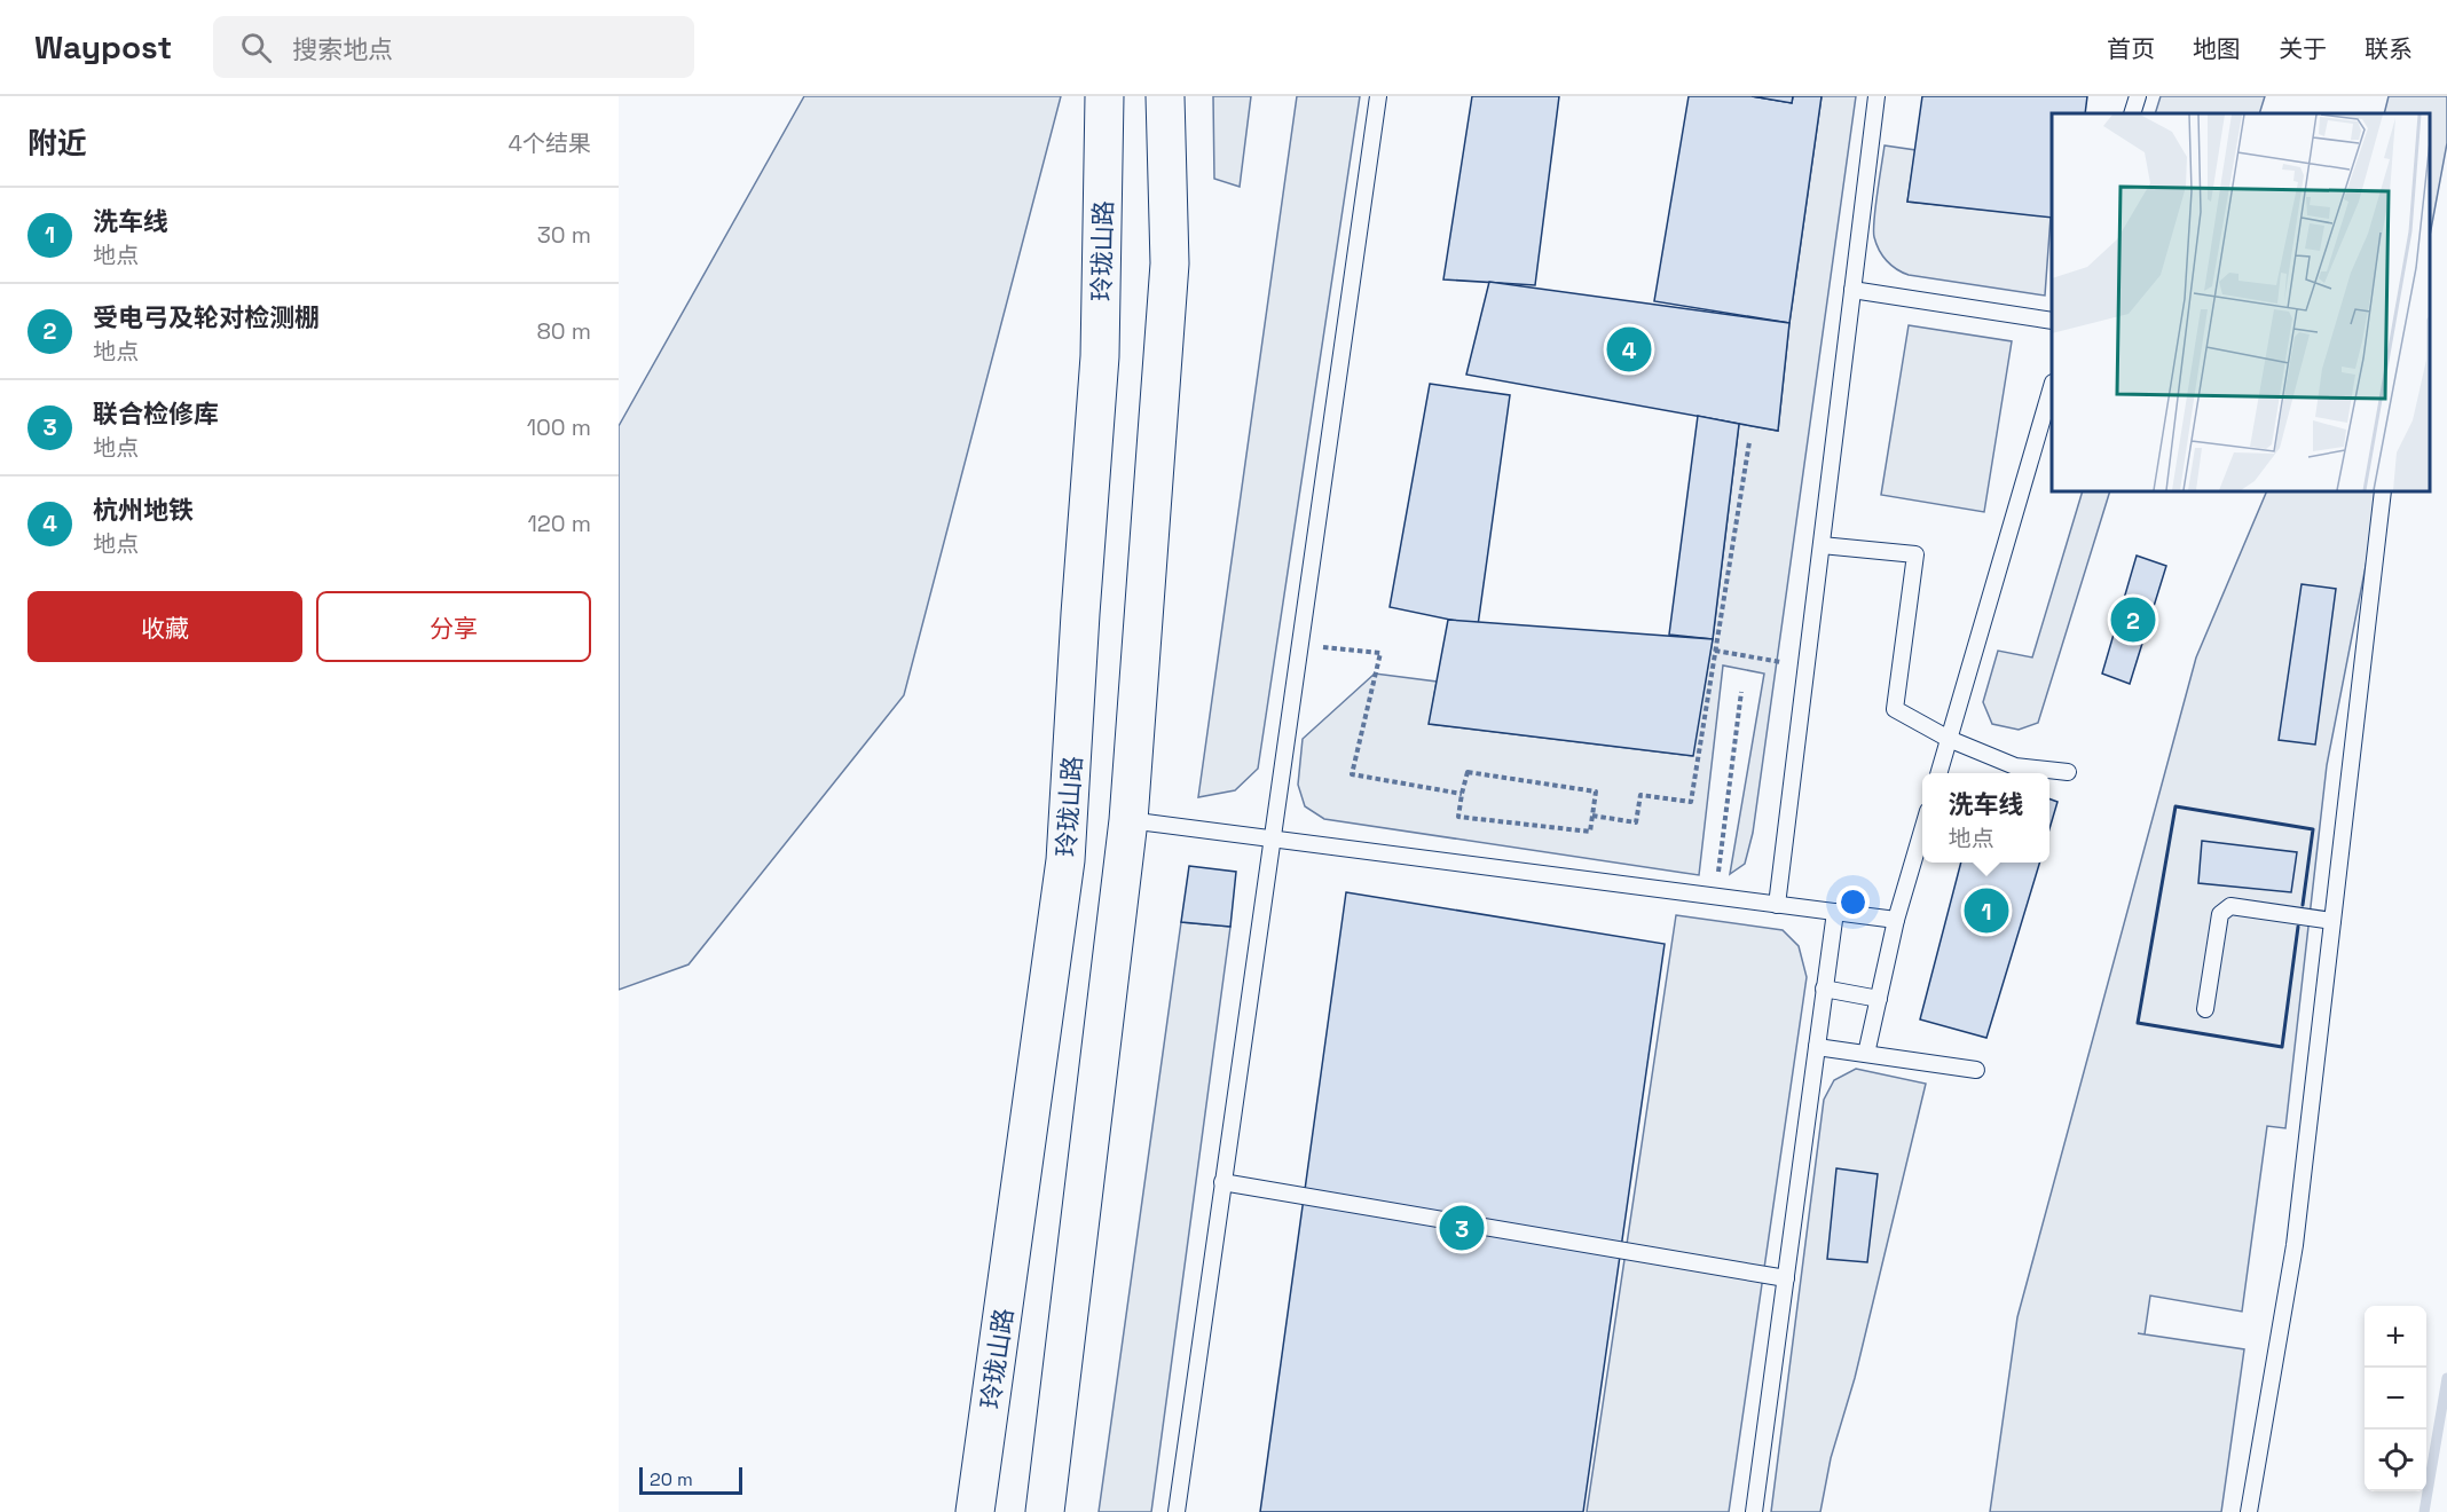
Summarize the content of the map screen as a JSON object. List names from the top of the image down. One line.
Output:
{"streets":{"main road":["玲珑山路"]},"scale_bar":"20 m","page":{"header":"Waypost","search":"搜索地点","nav":["首页","地图","关于","联系"],"heading":["附近","4个结果"],"list":[{"mark":"1","name":"洗车线","note":"地点","value":"30 m"},{"mark":"2","name":"受电弓及轮对检测棚","note":"地点","value":"80 m"},{"mark":"3","name":"联合检修库","note":"地点","value":"100 m"},{"mark":"4","name":"杭州地铁","note":"地点","value":"120 m"}],"pins":["4","2","1","3"],"buttons":["收藏","分享"],"popup":["洗车线","地点"],"map_buttons":["+","−"],"scale":"20 m"}}
